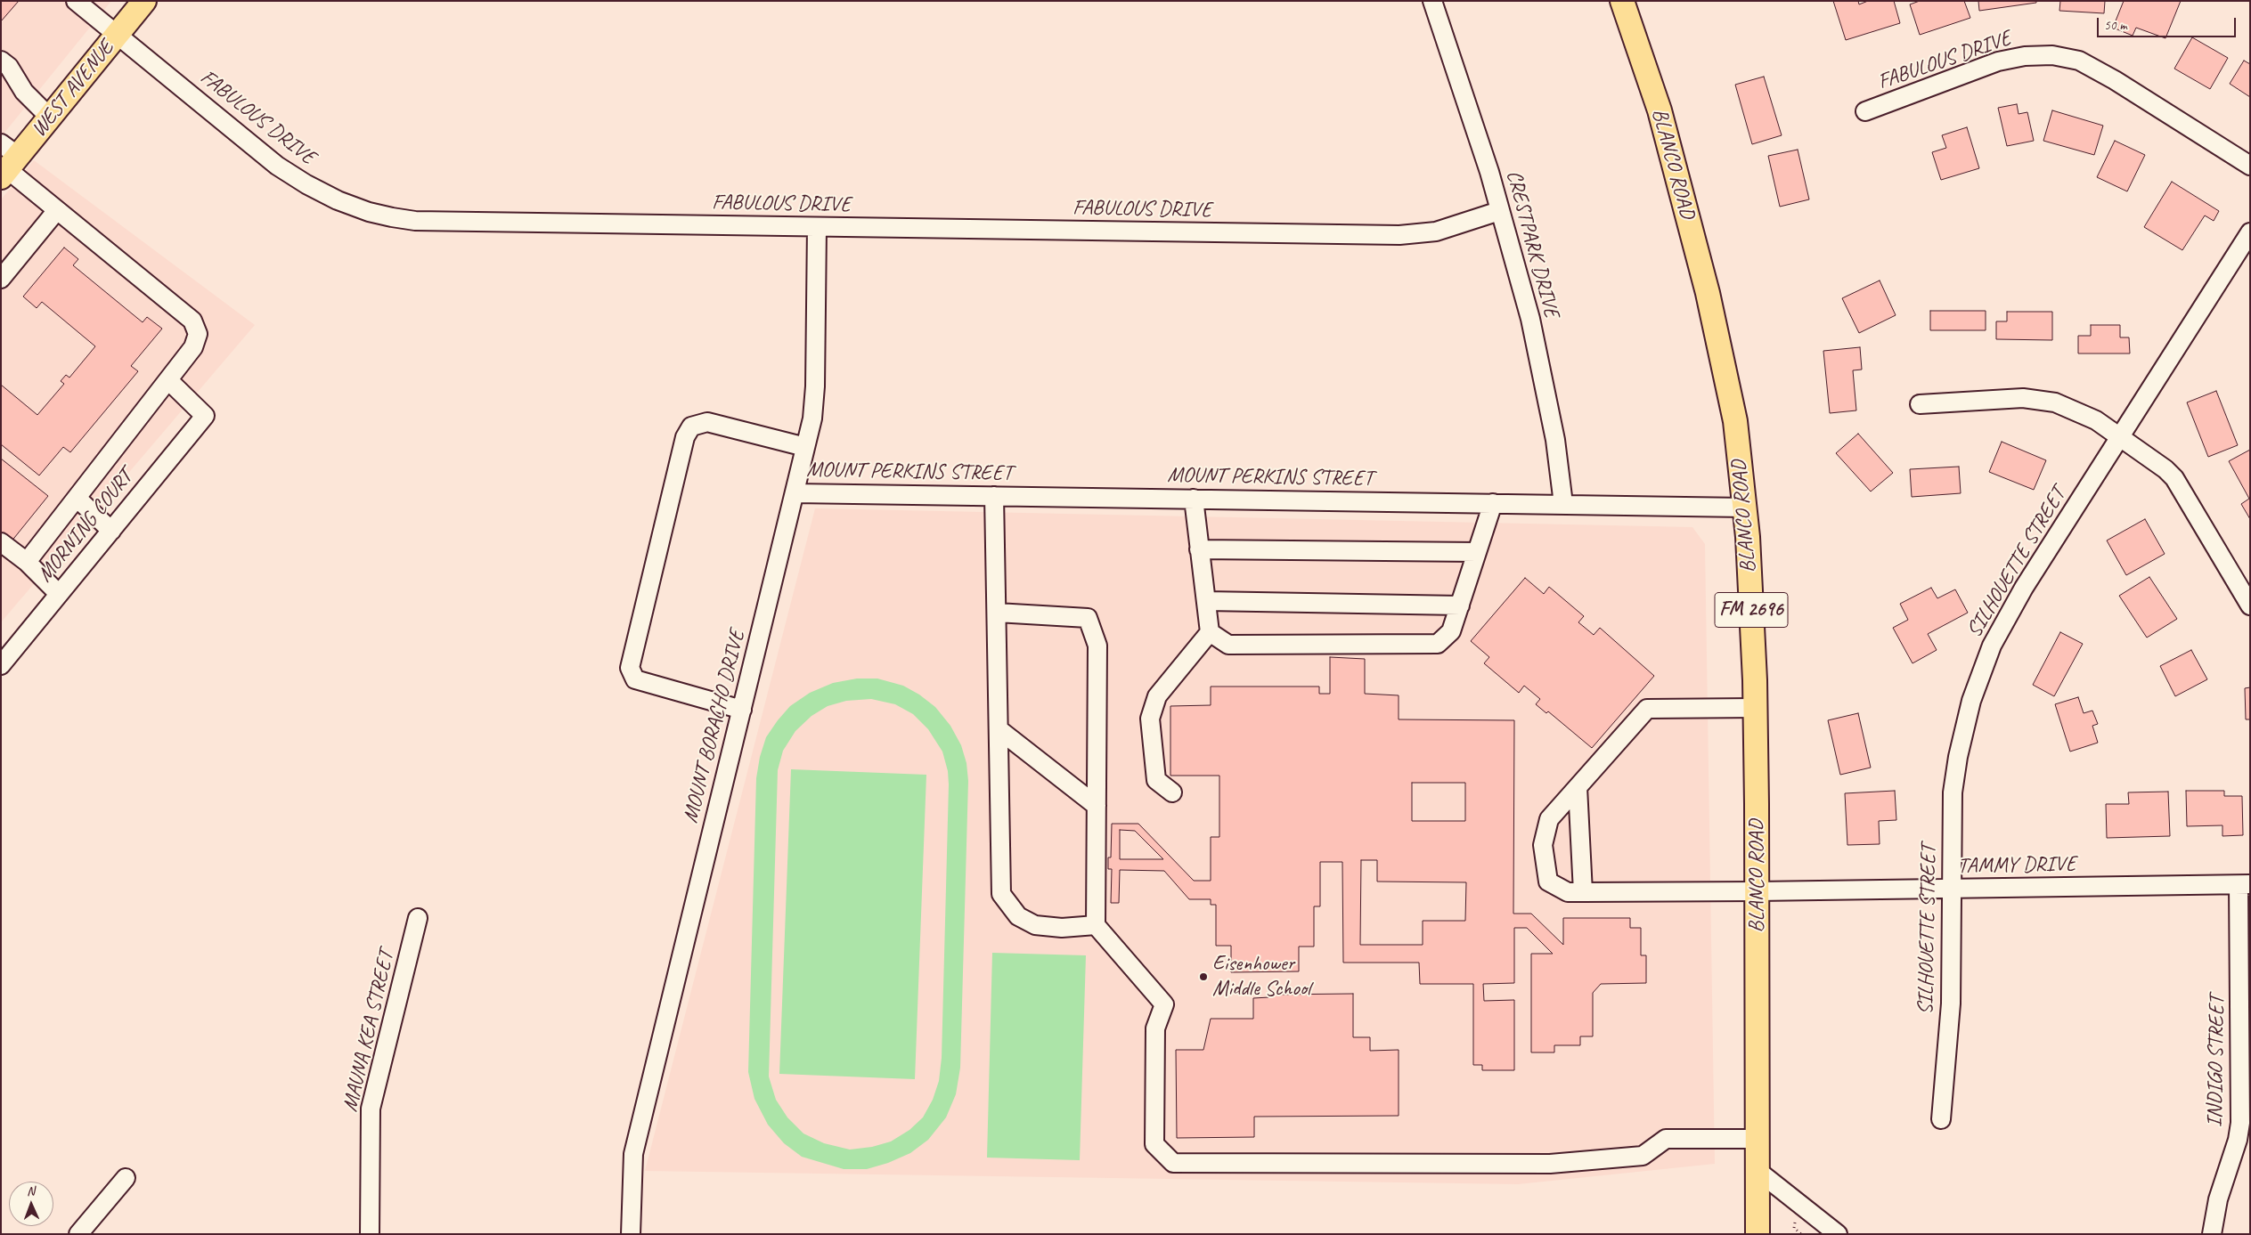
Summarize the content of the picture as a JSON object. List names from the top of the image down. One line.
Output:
{"streets":{"main road":["WEST AVENUE","BLANCO ROAD","FM 2696"],"street":["FABULOUS DRIVE","CRESTPARK DRIVE","MOUNT PERKINS STREET","MORNING COURT","SILHOUETTE STREET","MOUNT BORACHO DRIVE","TAMMY DRIVE","MAUNA KEA STREET","INDIGO STREET"]},"crossings":[["FABULOUS DRIVE","WEST AVENUE"],["FABULOUS DRIVE","CRESTPARK DRIVE"],["FABULOUS DRIVE","MOUNT BORACHO DRIVE"],["BLANCO ROAD","MOUNT PERKINS STREET"],["BLANCO ROAD","TAMMY DRIVE"],["CRESTPARK DRIVE","MOUNT PERKINS STREET"],["MOUNT PERKINS STREET","MOUNT BORACHO DRIVE"],["SILHOUETTE STREET","TAMMY DRIVE"],["TAMMY DRIVE","INDIGO STREET"]],"places":["Eisenhower Middle School"],"scale_bar":"50 m","north":"top"}
